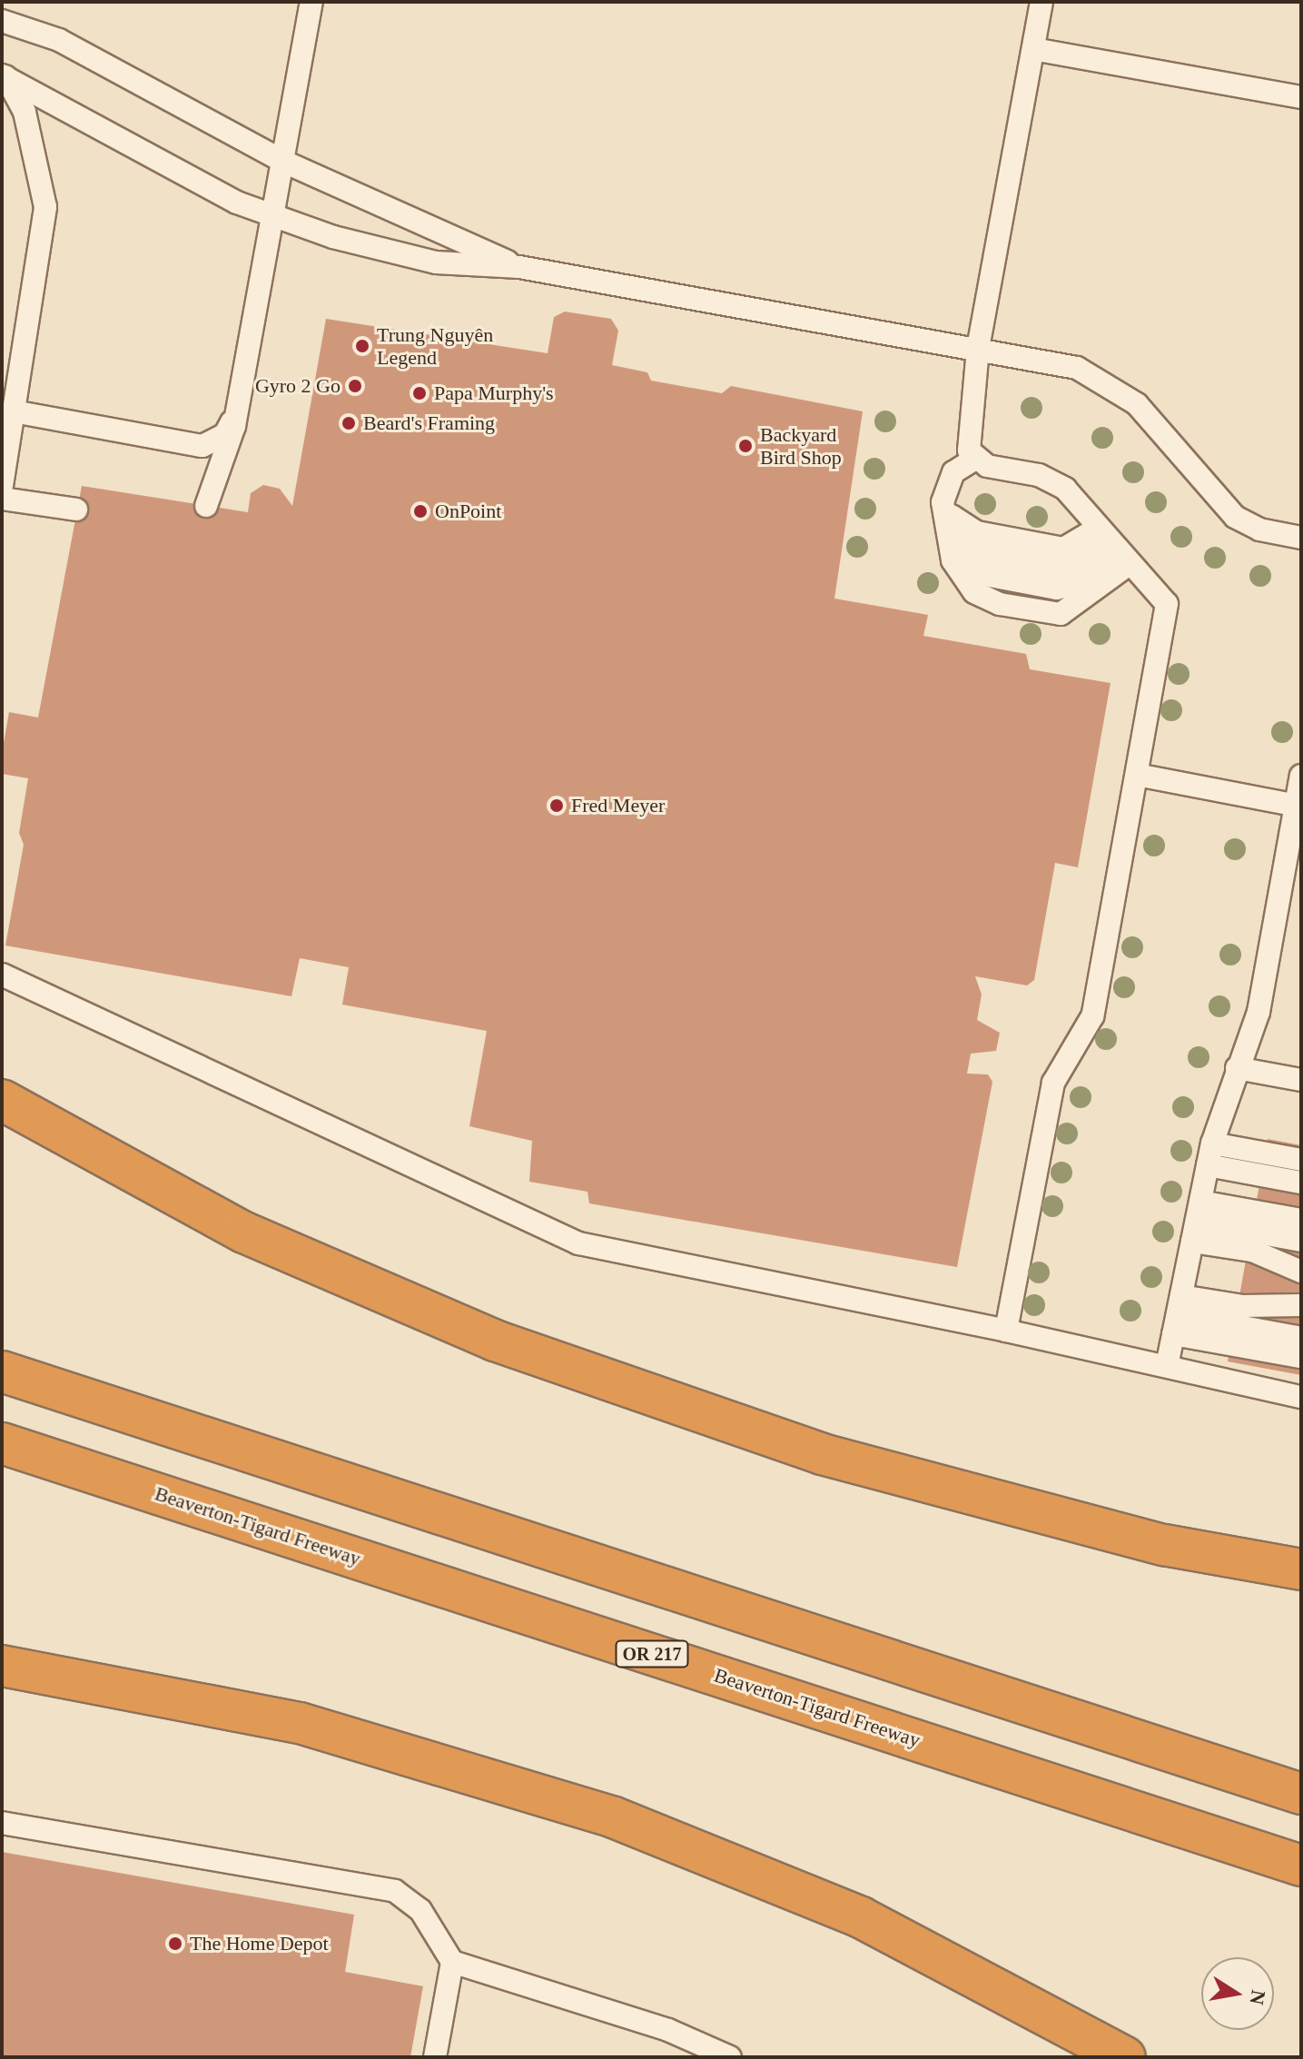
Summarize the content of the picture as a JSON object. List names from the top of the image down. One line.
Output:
{"streets":{"highway":["Beaverton-Tigard Freeway","OR 217"]},"places":["Trung Nguyên Legend","Gyro 2 Go","Papa Murphy's","Beard's Framing","Backyard Bird Shop","OnPoint","Fred Meyer","The Home Depot"],"north":"right"}
